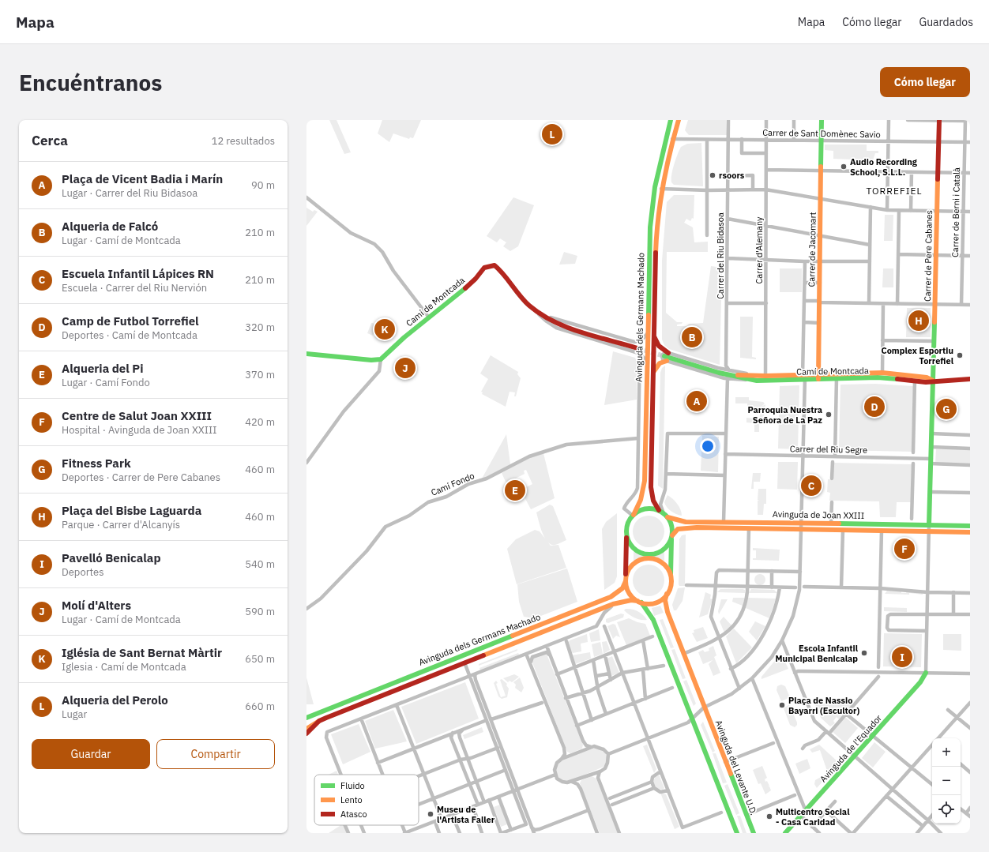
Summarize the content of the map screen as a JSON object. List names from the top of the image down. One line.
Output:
{"streets":{"main road":["Carrer de Jacomart","Carrer de Pere Cabanes","Camí de Montcada","Avinguda dels Germans Machado","Avinguda de Joan XXIII","Avinguda de l'Equador","Avinguda del Levante U.D."],"street":["Carrer de Sant Domènec Savio","Carrer de Berni i Català","Carrer d'Alemany","Carrer del Riu Bidasoa","Carrer del Riu Segre","Camí Fondo"]},"crossings":[["Carrer de Sant Domènec Savio","Carrer de Berni i Català"],["Carrer de Sant Domènec Savio","Carrer de Jacomart"],["Carrer de Sant Domènec Savio","Carrer d'Alemany"],["Carrer de Sant Domènec Savio","Carrer del Riu Bidasoa"],["Carrer de Sant Domènec Savio","Carrer de Pere Cabanes"],["Carrer de Sant Domènec Savio","Avinguda dels Germans Machado"],["Carrer de Jacomart","Camí de Montcada"],["Carrer d'Alemany","Camí de Montcada"],["Carrer del Riu Bidasoa","Camí de Montcada"],["Carrer del Riu Bidasoa","Carrer del Riu Segre"],["Carrer del Riu Bidasoa","Avinguda de Joan XXIII"],["Carrer de Pere Cabanes","Camí de Montcada"],["Carrer de Pere Cabanes","Carrer del Riu Segre"],["Carrer de Pere Cabanes","Avinguda de Joan XXIII"],["Camí de Montcada","Avinguda dels Germans Machado"],["Avinguda dels Germans Machado","Avinguda de Joan XXIII"],["Avinguda dels Germans Machado","Avinguda del Levante U.D."]],"districts":["TORREFIEL"],"places":["Audio Recording School, S.L.L.","rsoors","Complex Esportiu Torrefiel","Parroquia Nuestra Señora de La Paz","Escola Infantil Municipal Benicalap","Plaça de Nassio Bayarri (Escultor)","Museu de l'Artista Faller","Multicentro Social - Casa Caridad"],"legend":["Fluido","Lento","Atasco"],"page":{"header":"Mapa","nav":["Mapa","Cómo llegar","Guardados"],"buttons":["Cómo llegar",["Guardar","Compartir"]],"title":"Encuéntranos","heading":["Cerca","12 resultados"],"pins":["L","H","K","B","J","A","D","G","C","E","F","I"],"list":[{"mark":"A","name":"Plaça de Vicent Badia i Marín","note":"Lugar · Carrer del Riu Bidasoa","value":"90 m"},{"mark":"B","name":"Alqueria de Falcó","note":"Lugar · Camí de Montcada","value":"210 m"},{"mark":"C","name":"Escuela Infantil Lápices RN","note":"Escuela · Carrer del Riu Nervión","value":"210 m"},{"mark":"D","name":"Camp de Futbol Torrefiel","note":"Deportes · Camí de Montcada","value":"320 m"},{"mark":"E","name":"Alqueria del Pi","note":"Lugar · Camí Fondo","value":"370 m"},{"mark":"F","name":"Centre de Salut Joan XXIII","note":"Hospital · Avinguda de Joan XXIII","value":"420 m"},{"mark":"G","name":"Fitness Park","note":"Deportes · Carrer de Pere Cabanes","value":"460 m"},{"mark":"H","name":"Plaça del Bisbe Laguarda","note":"Parque · Carrer d'Alcanyís","value":"460 m"},{"mark":"I","name":"Pavelló Benicalap","note":"Deportes","value":"540 m"},{"mark":"J","name":"Molí d'Alters","note":"Lugar · Camí de Montcada","value":"590 m"},{"mark":"K","name":"Iglésia de Sant Bernat Màrtir","note":"Iglesia · Camí de Montcada","value":"650 m"},{"mark":"L","name":"Alqueria del Perolo","note":"Lugar","value":"660 m"}],"map_buttons":["+","−"]}}
